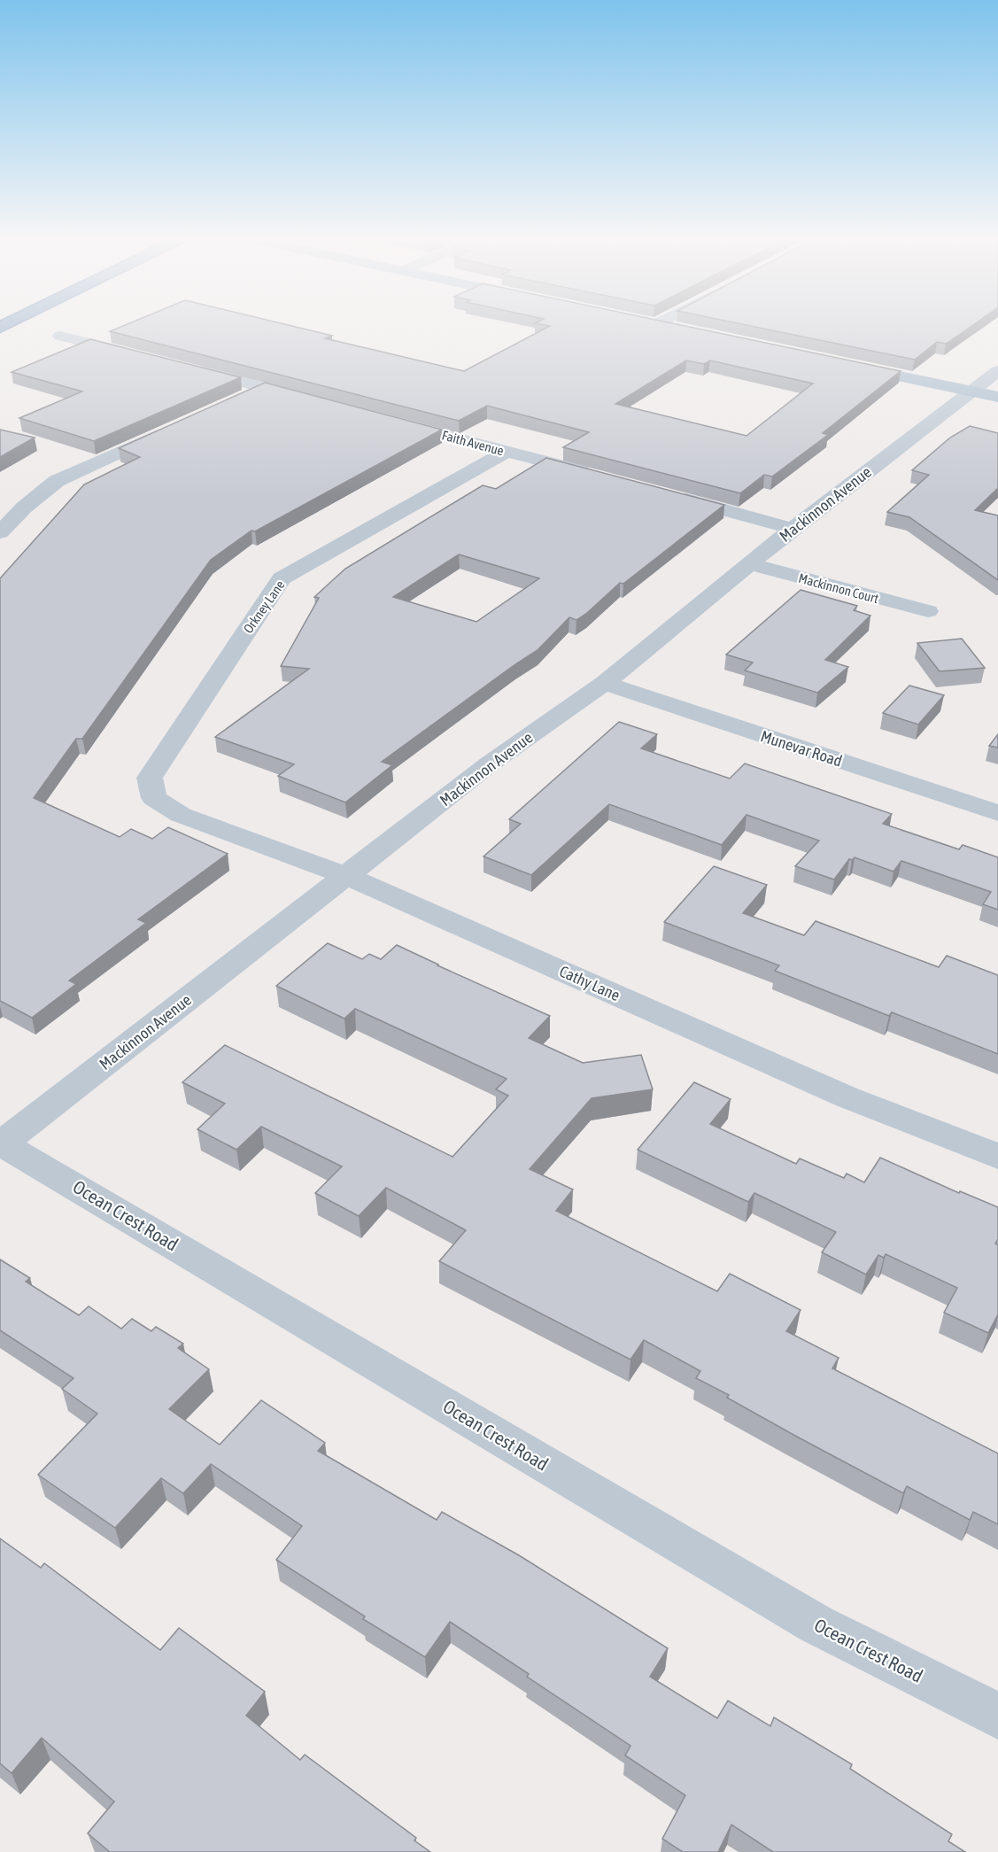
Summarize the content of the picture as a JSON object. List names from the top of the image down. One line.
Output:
{"streets":{"street":["Faith Avenue","Mackinnon Avenue","Mackinnon Court","Orkney Lane","Munevar Road","Cathy Lane","Ocean Crest Road"]},"crossings":[["Faith Avenue","Orkney Lane"],["Mackinnon Avenue","Mackinnon Court"],["Mackinnon Avenue","Munevar Road"],["Mackinnon Avenue","Cathy Lane"],["Mackinnon Avenue","Ocean Crest Road"],["Orkney Lane","Cathy Lane"]]}
